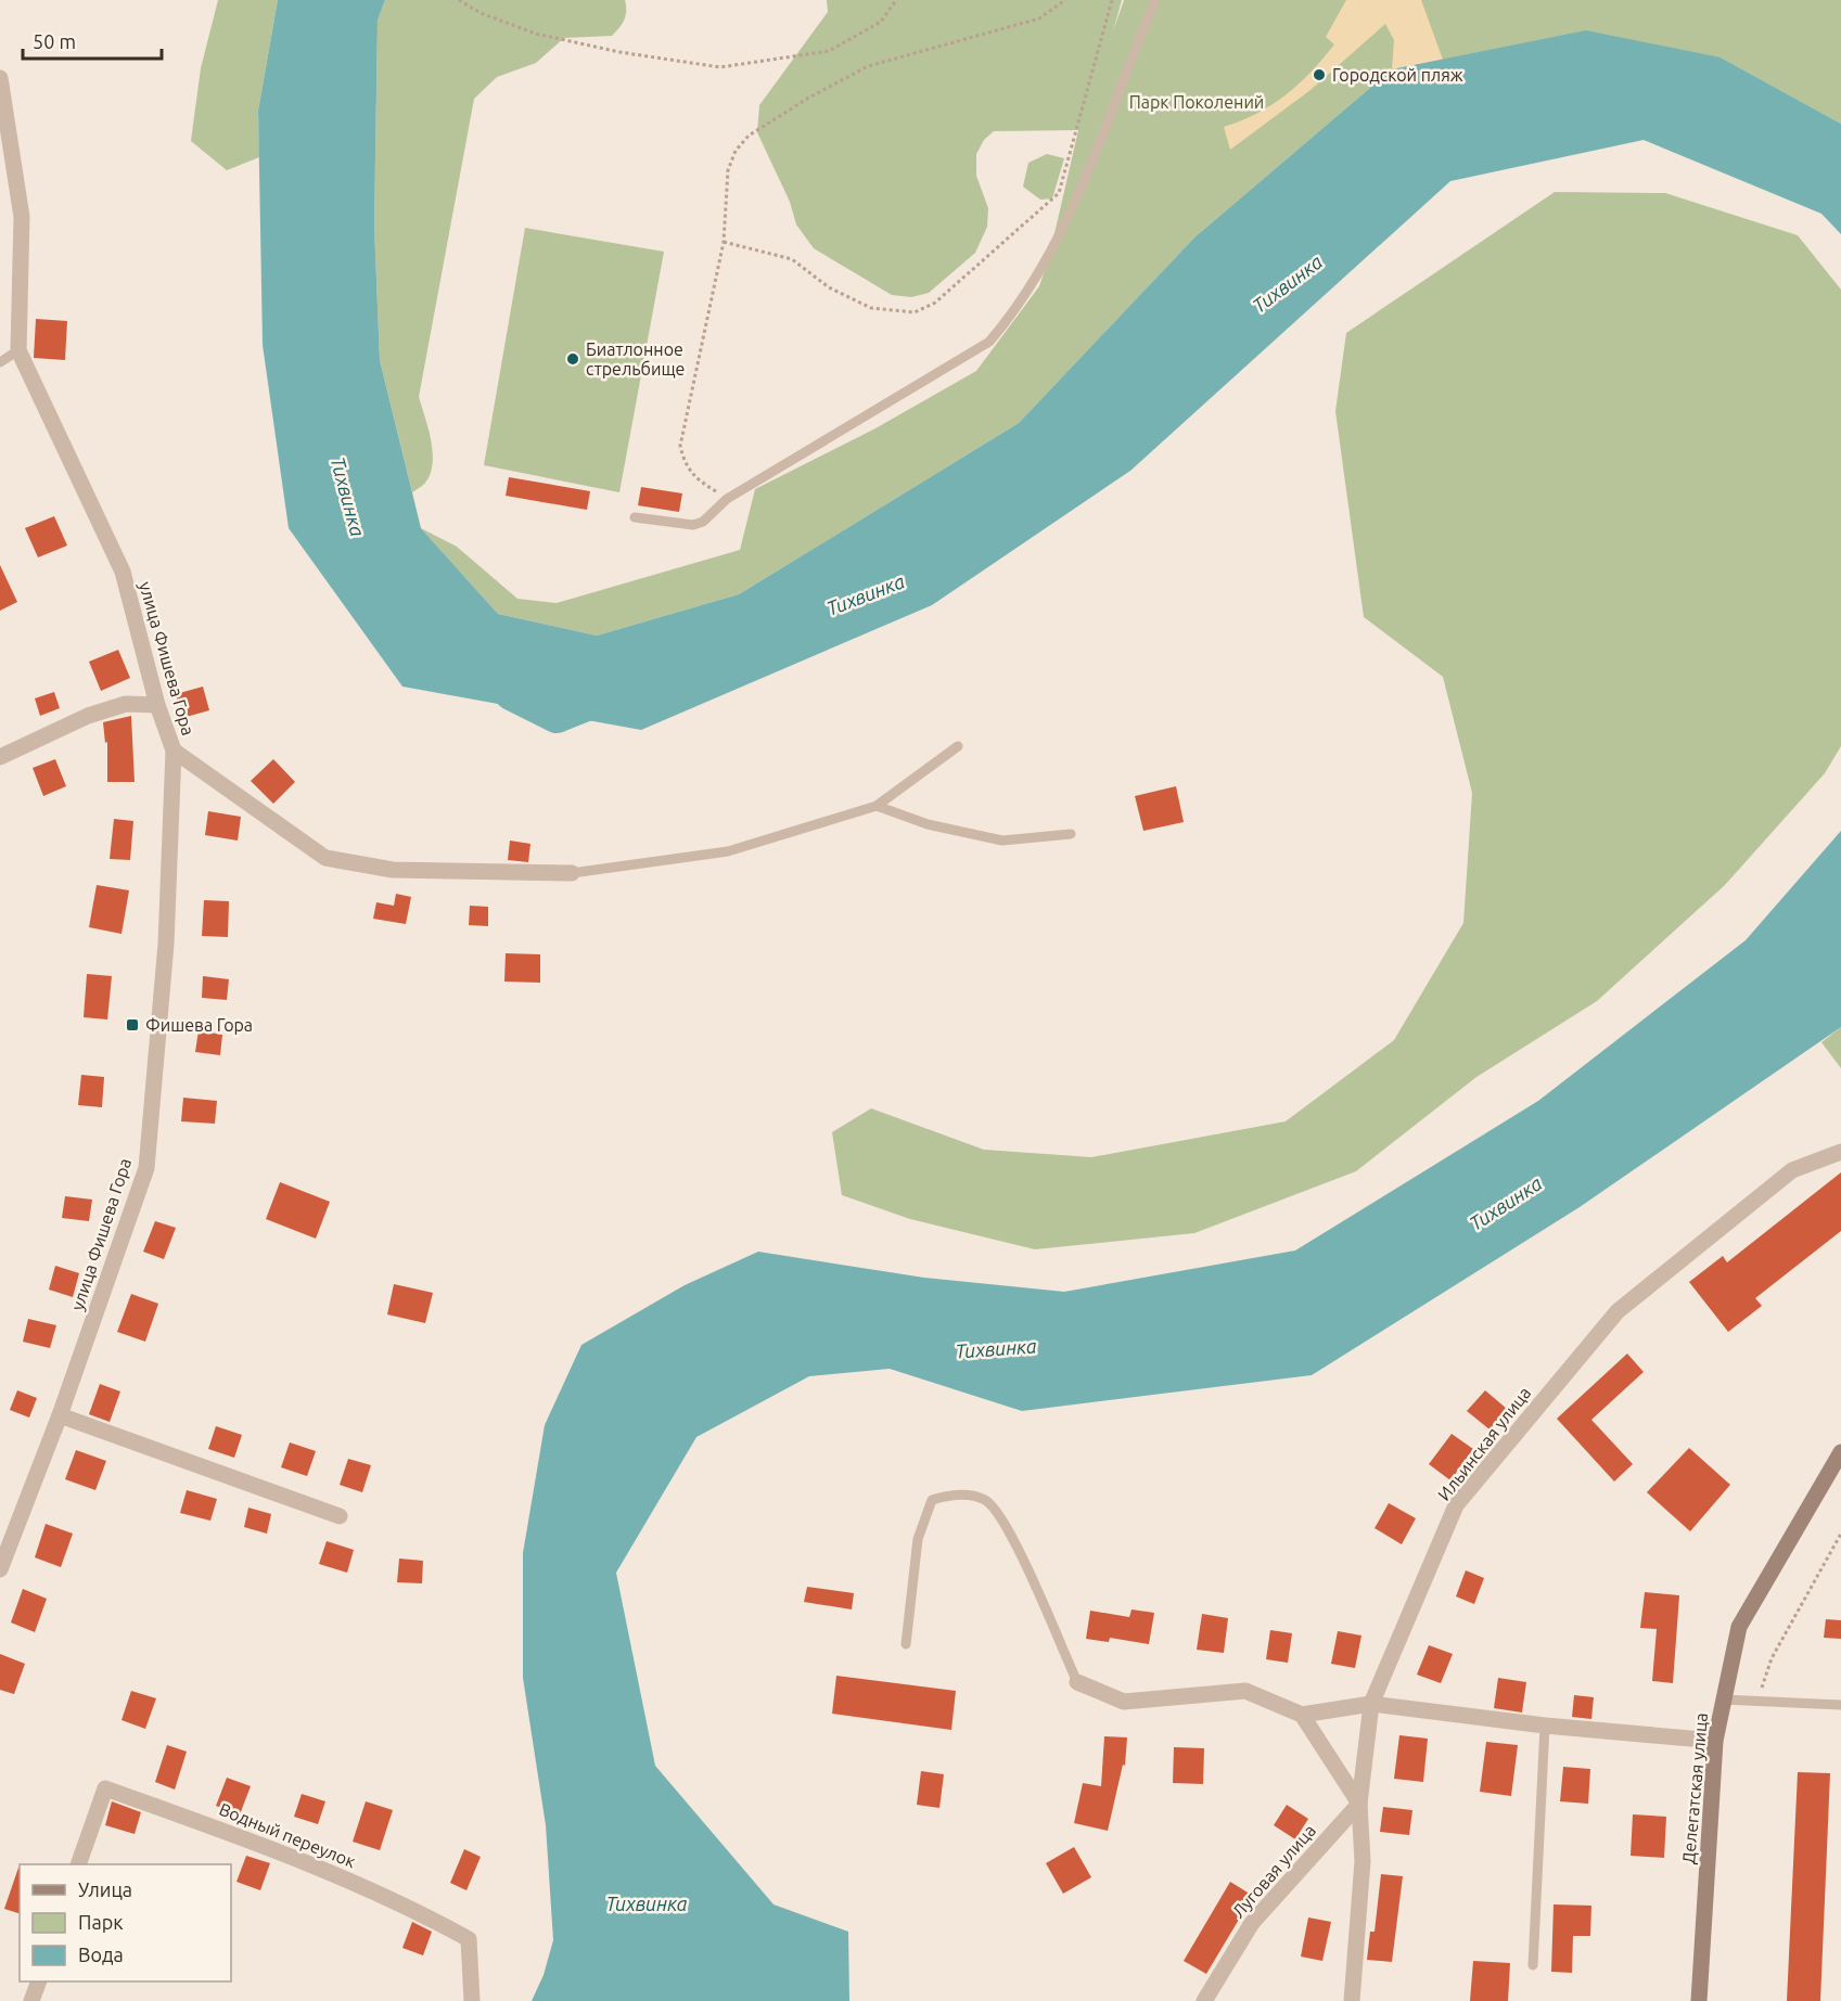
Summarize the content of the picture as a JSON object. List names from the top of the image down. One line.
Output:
{"streets":{"street":["улица Фишева Гора","Ильинская улица","Делегатская улица","Водный переулок","Луговая улица"]},"crossings":[["Ильинская улица","Луговая улица"]],"water":["Тихвинка"],"parks":["Парк Поколений"],"places":{"other":["Городской пляж","Биатлонное стрельбище"],"transit":["Фишева Гора"]},"legend":["Улица","Парк","Вода"],"scale_bar":"50 m"}
